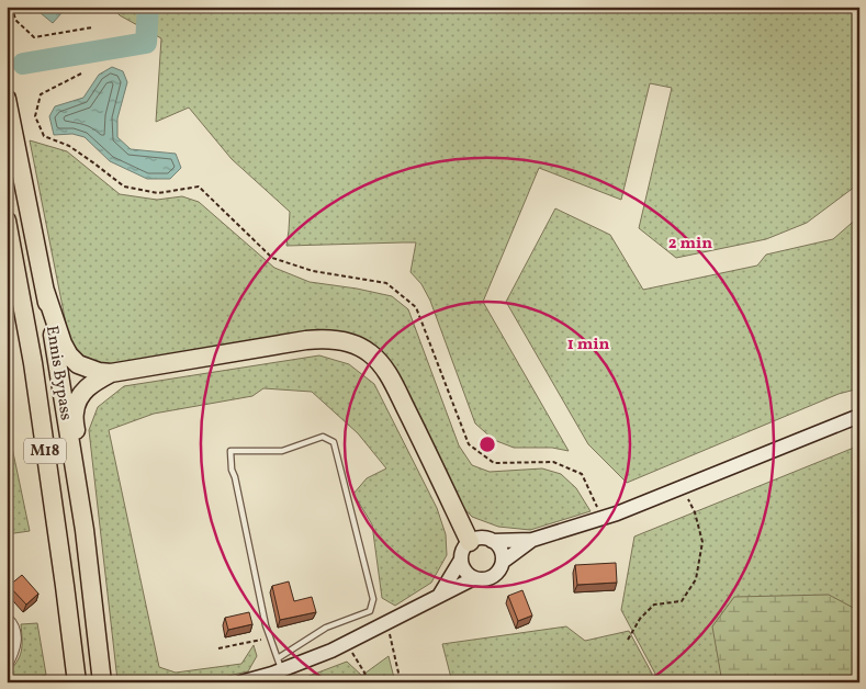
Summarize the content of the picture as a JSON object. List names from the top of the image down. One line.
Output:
{"streets":{"highway":["Ennis Bypass","M18"]},"rings":["2 min","1 min"]}
